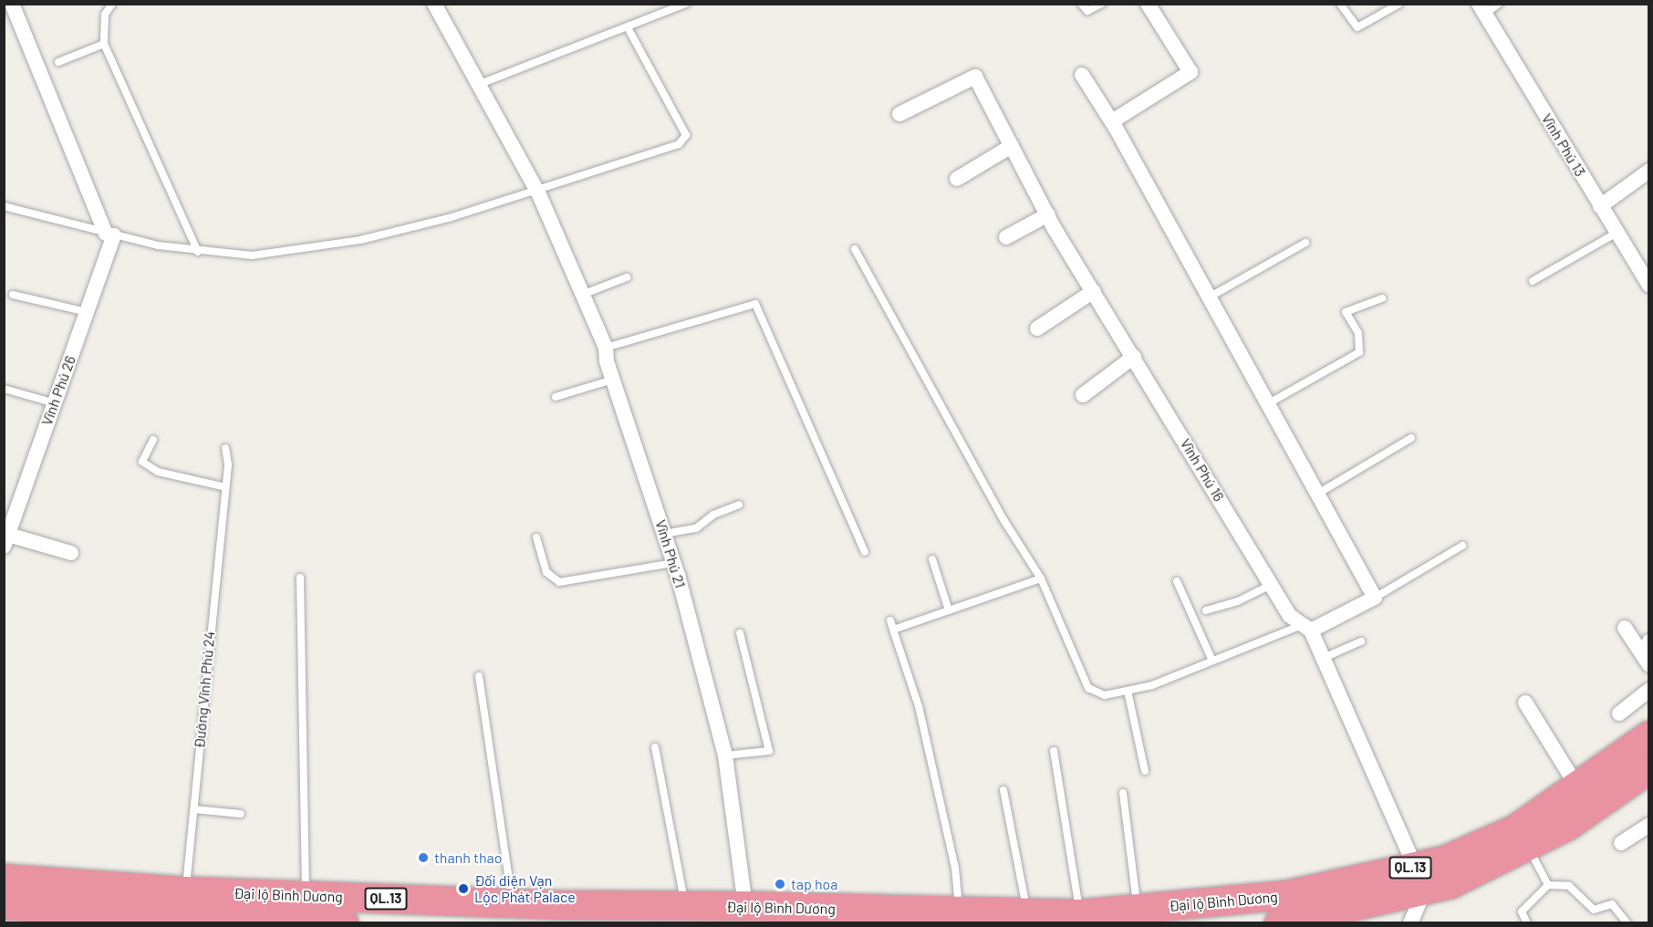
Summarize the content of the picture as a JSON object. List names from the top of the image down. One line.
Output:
{"streets":{"highway":["QL.13","Đại lộ Bình Dương"],"street":["Vĩnh Phú 13","Vĩnh Phú 26","Vĩnh Phú 16","Vĩnh Phú 21"],"lane":["Đường Vĩnh Phú 24"]},"crossings":[["Vĩnh Phú 16","Đại lộ Bình Dương"],["Vĩnh Phú 21","Đại lộ Bình Dương"],["Đường Vĩnh Phú 24","Đại lộ Bình Dương"]],"places":["thanh thao","tap hoa","Đối diện Vạn Lộc Phát Palace"]}
